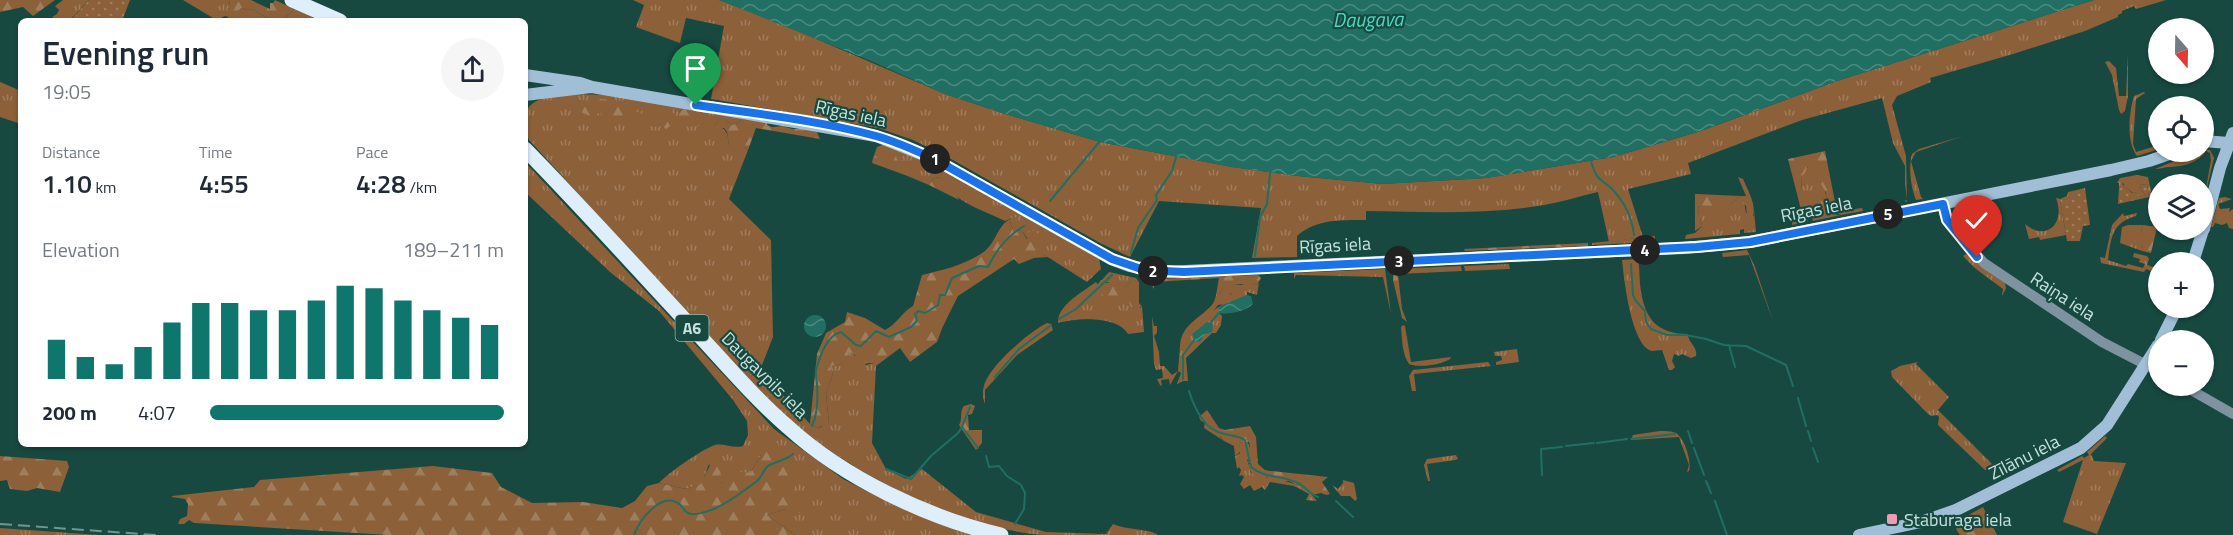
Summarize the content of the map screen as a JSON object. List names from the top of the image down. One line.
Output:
{"streets":{"highway":["A6","Daugavpils iela"],"main road":["Rīgas iela","Zīlānu iela"],"street":["Raiņa iela"]},"crossings":[["Rīgas iela","Raiņa iela"]],"water":["Daugava"],"places":{"transit":["Staburaga iela"]},"north":"bottom","page":{"map_buttons":["+","−"],"heading":["Evening run","19:05"],"stats":[["Distance","1.10 km"],["Time","4:55"],["Pace","4:28 /km"]],"pins":["1","5","4","3","2"],"chart":["Elevation","189–211 m"],"list":[{"name":"200 m","note":"4:07"}]}}
